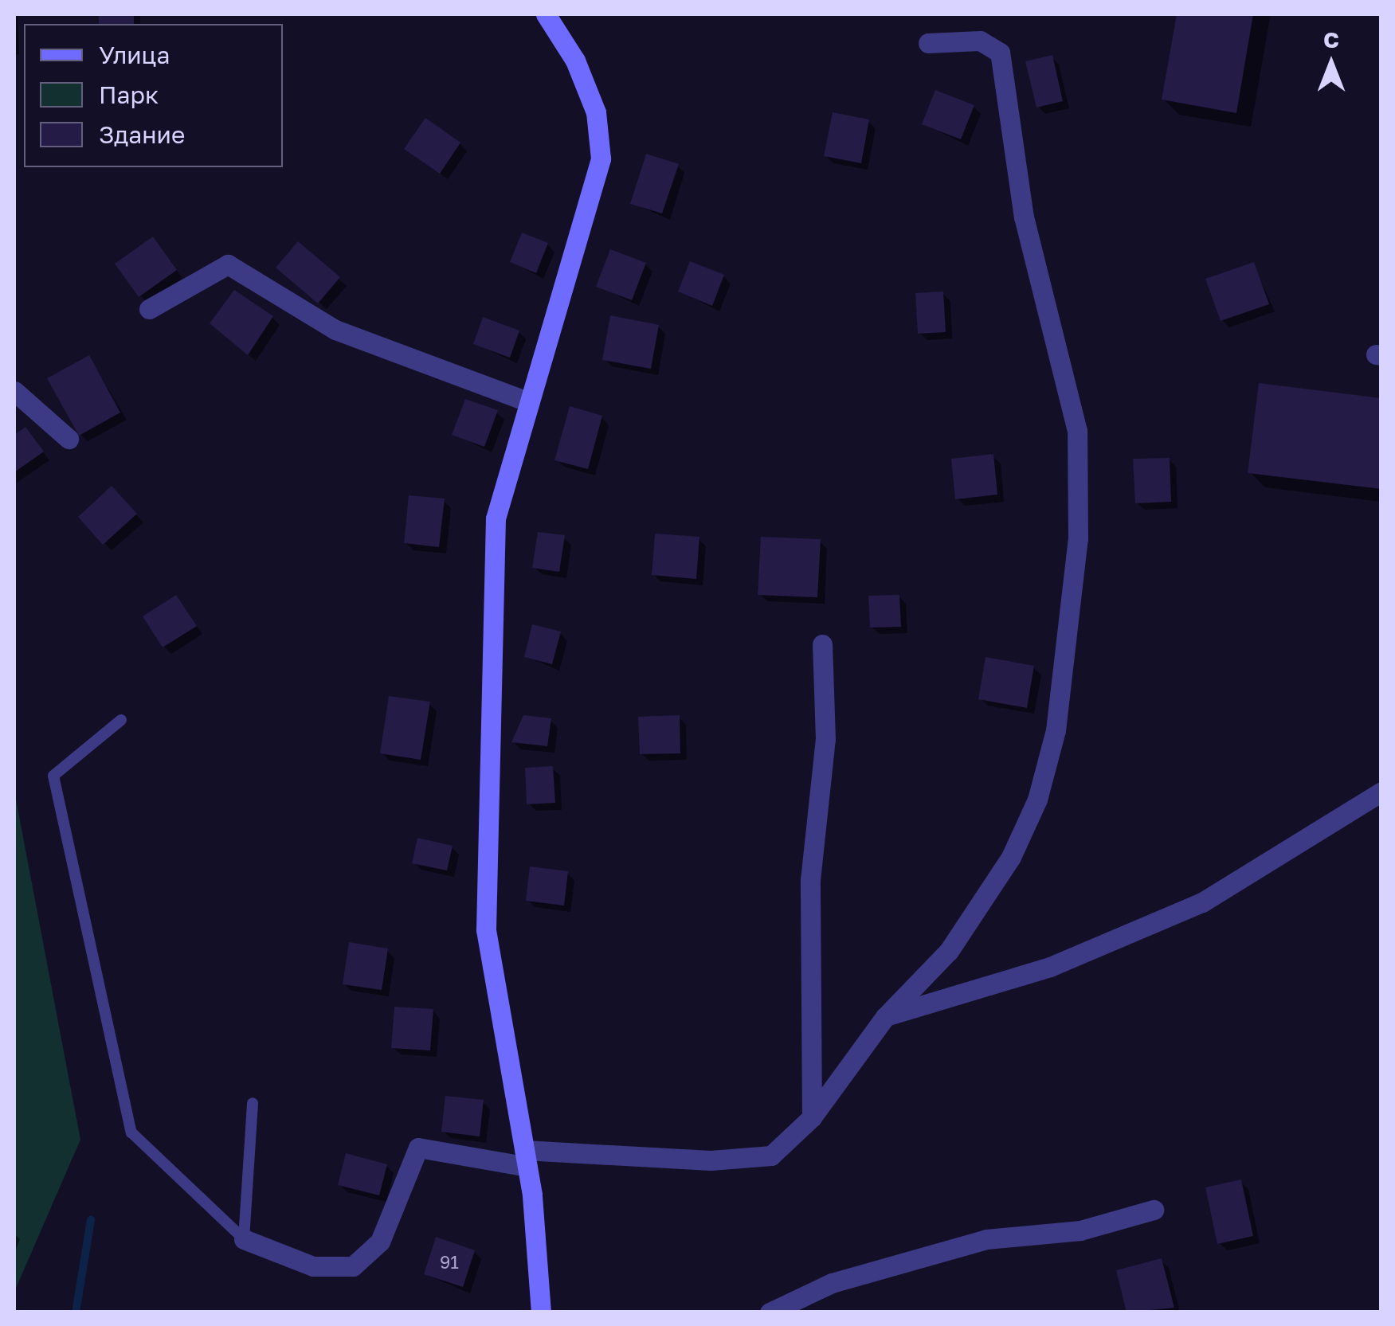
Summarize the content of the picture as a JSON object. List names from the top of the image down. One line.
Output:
{"house_numbers":["91"],"legend":["Улица","Парк","Здание"],"north":"top"}
